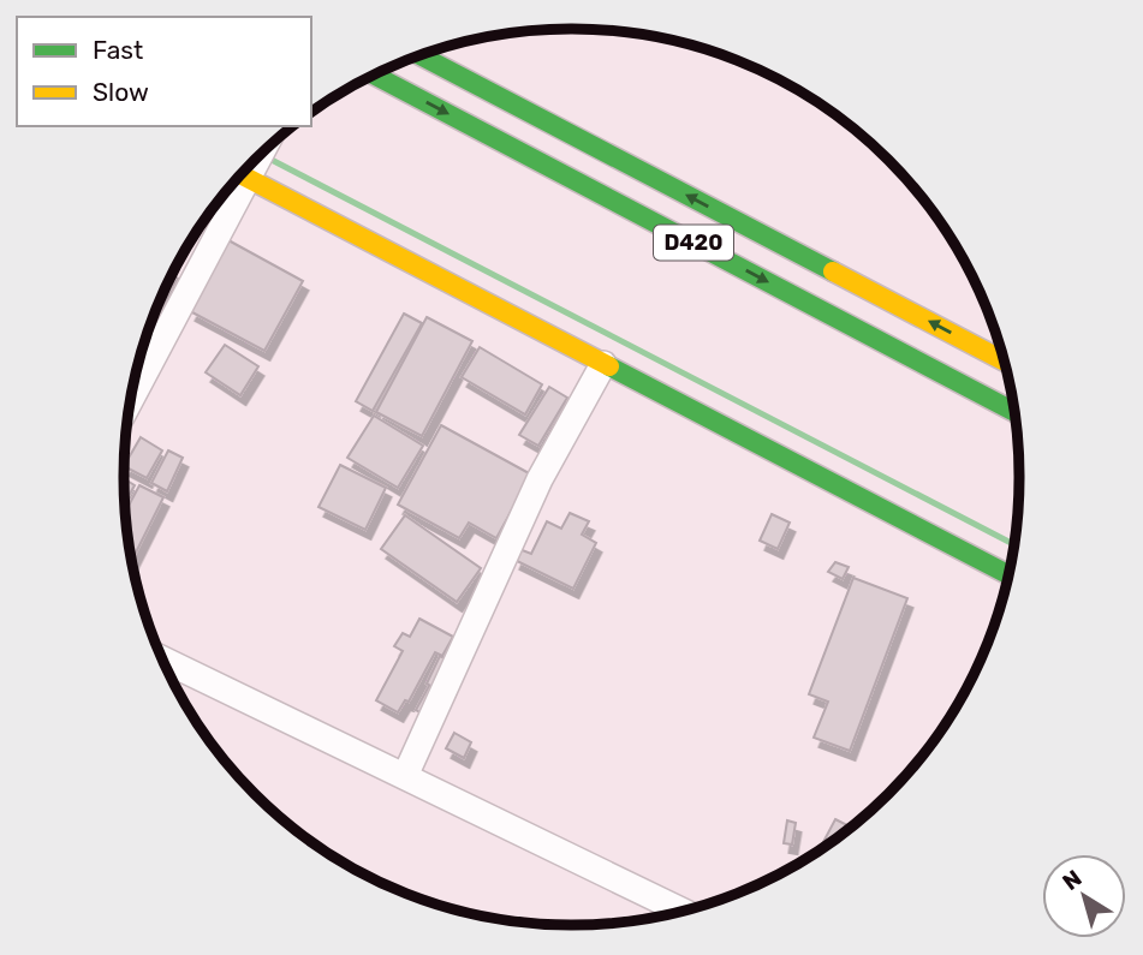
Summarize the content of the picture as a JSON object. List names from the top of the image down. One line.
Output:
{"streets":{"main road":["D420"]},"legend":["Fast","Slow"],"north":"top left"}
